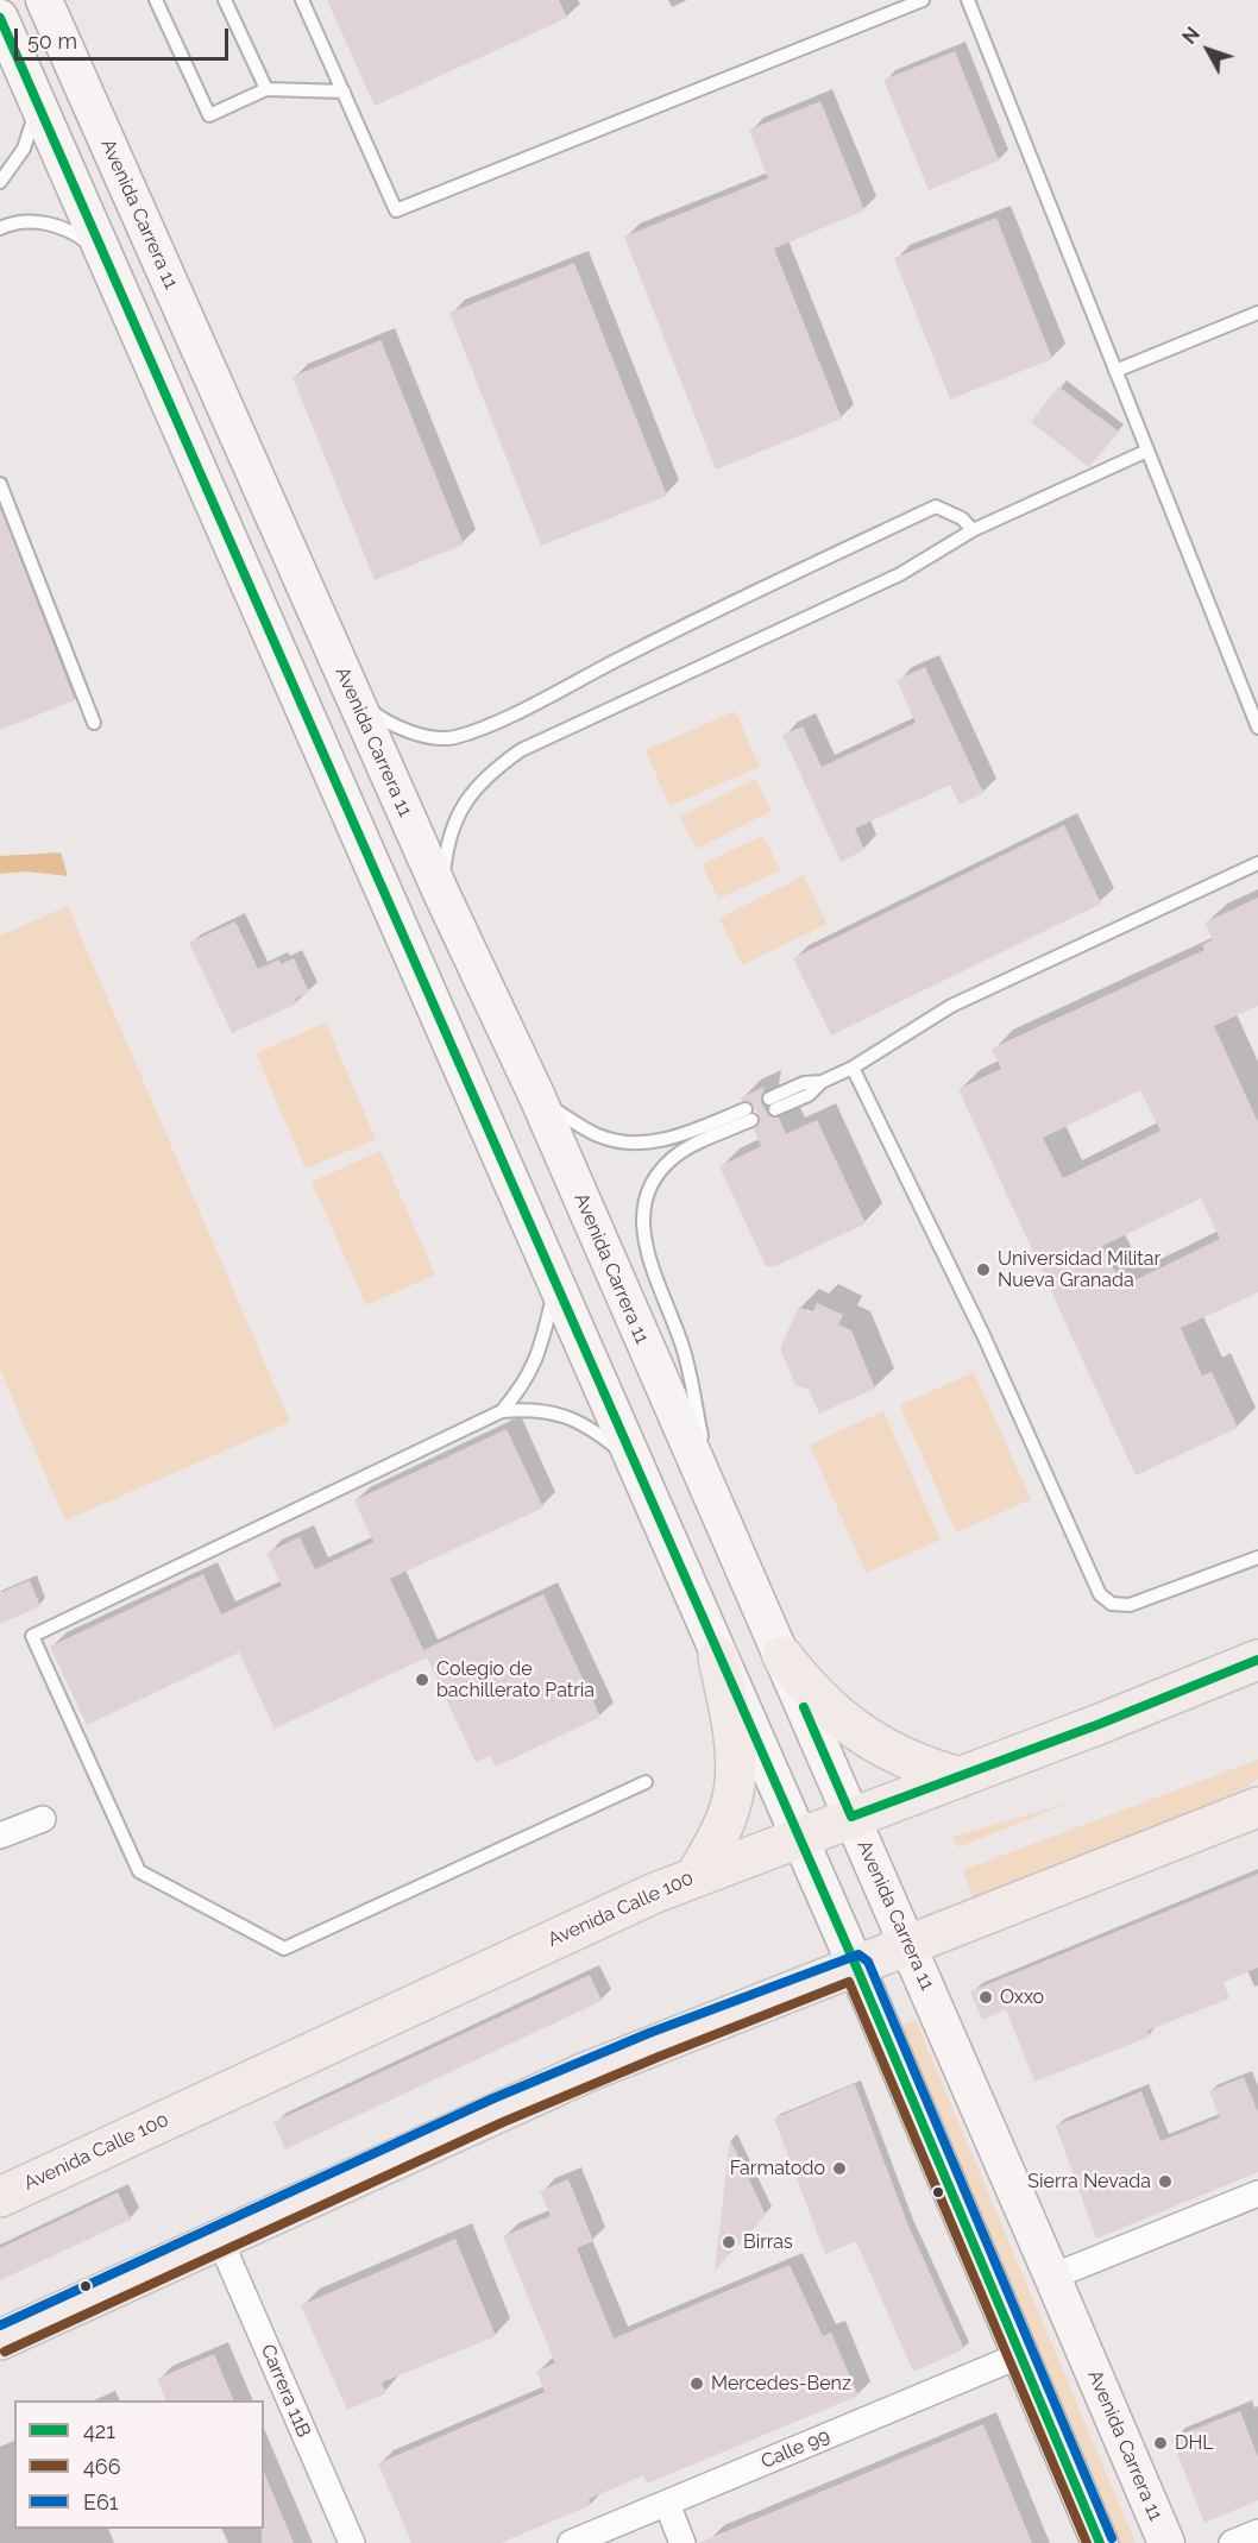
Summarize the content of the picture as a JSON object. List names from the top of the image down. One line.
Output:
{"streets":{"main road":["Avenida Carrera 11","Avenida Calle 100"],"street":["Carrera 11B","Calle 99"]},"crossings":[["Avenida Carrera 11","Avenida Calle 100"]],"places":["Universidad Militar Nueva Granada","Colegio de bachillerato Patria","Oxxo","Farmatodo","Sierra Nevada","Birras","Mercedes-Benz","DHL"],"lines":["transit line 421","transit line E61","transit line 466"],"legend":["421","466","E61"],"scale_bar":"50 m","north":"top left"}
